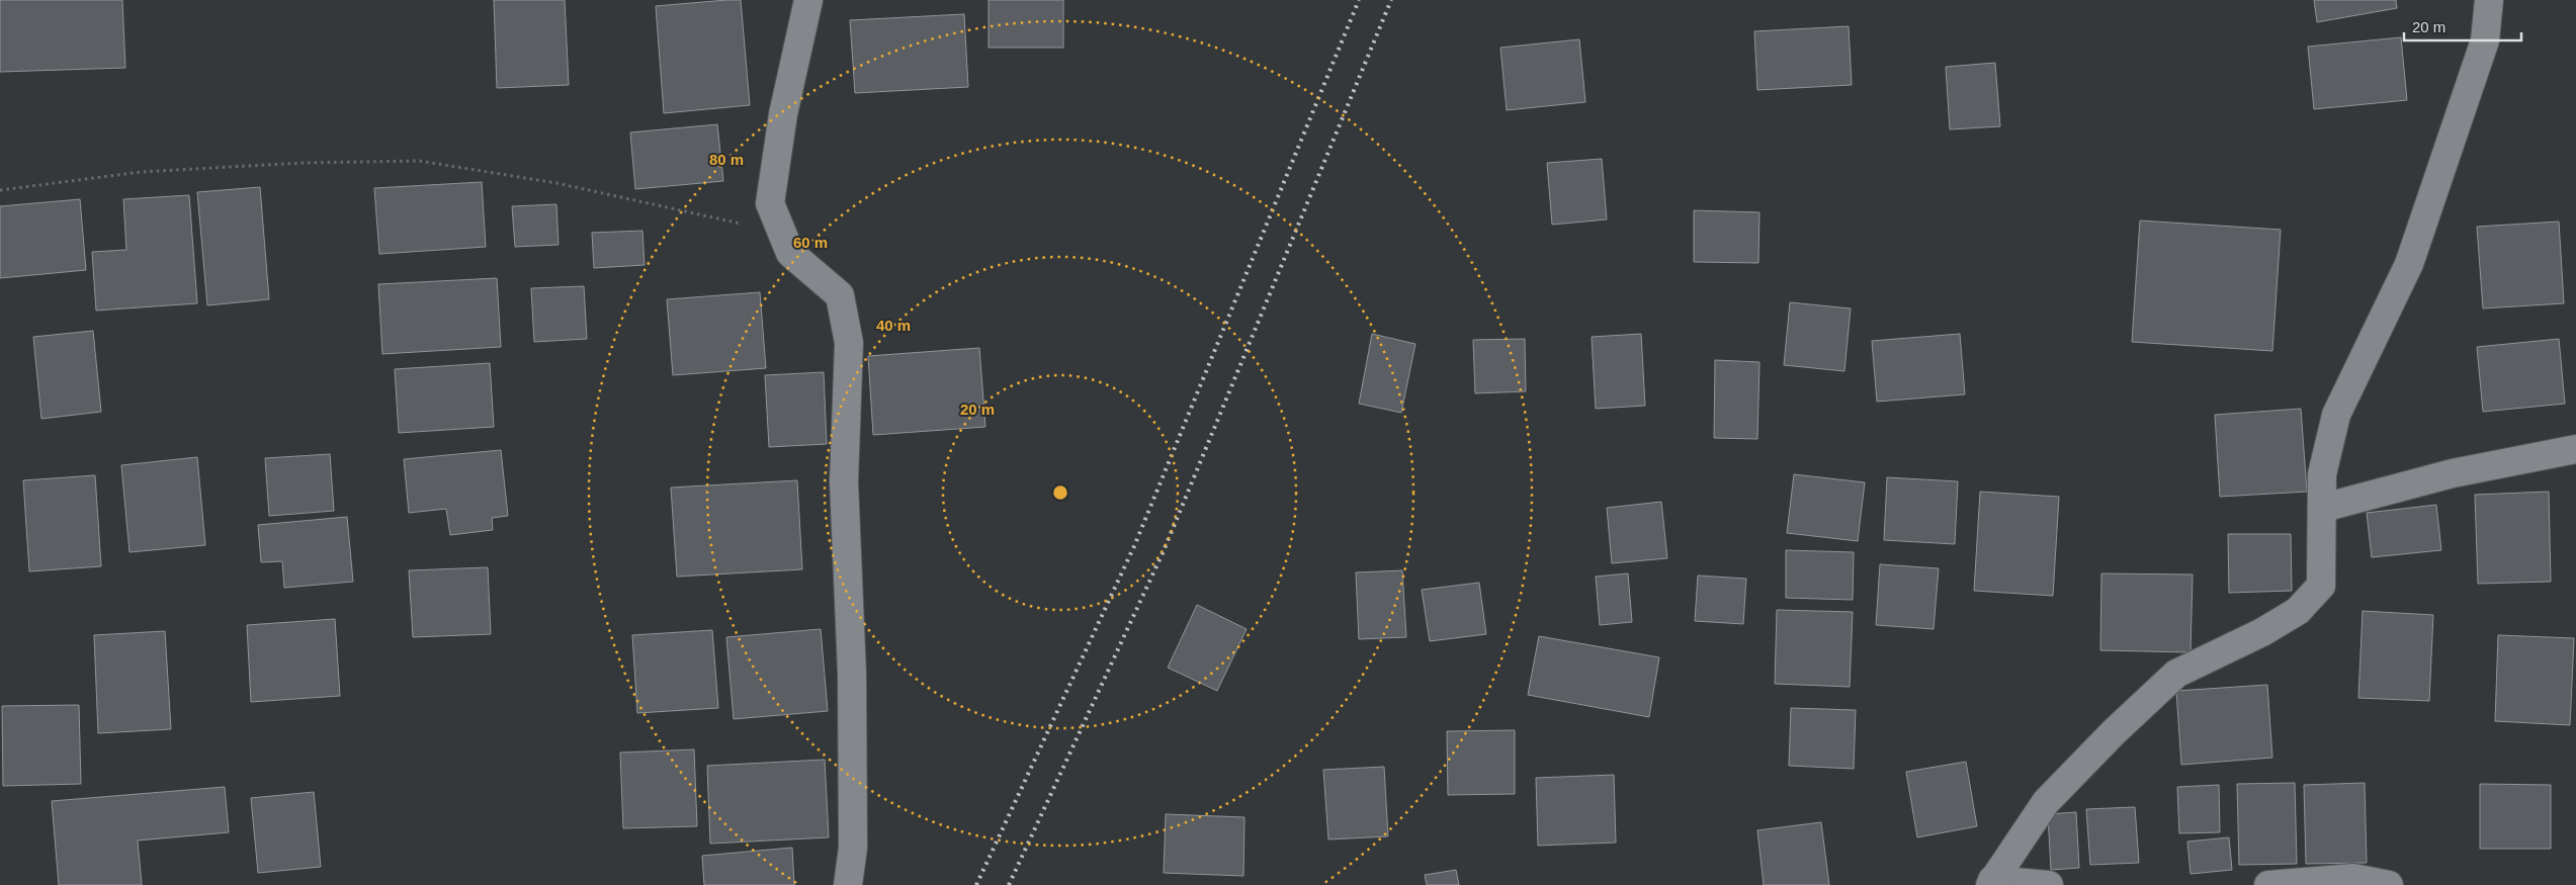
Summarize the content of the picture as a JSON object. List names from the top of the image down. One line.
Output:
{"scale_bar":"20 m","rings":["80 m","60 m","40 m","20 m"]}
